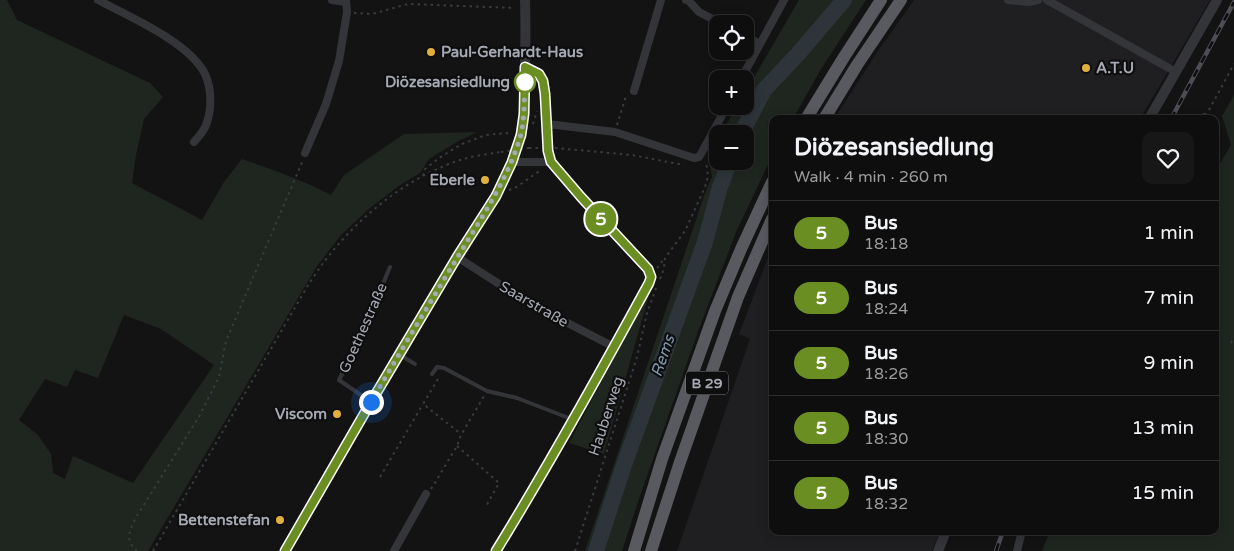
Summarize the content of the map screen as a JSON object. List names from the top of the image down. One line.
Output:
{"streets":{"highway":["B 29"],"street":["Saarstraße"],"lane":["Goethestraße"],"path":["Hauberweg"]},"water":["Rems"],"places":["Paul-Gerhardt-Haus","A.T.U","Diözesansiedlung","Eberle","Viscom","Bettenstefan"],"lines":["bus line 5"],"page":{"on_map":"5","map_buttons":["+","−"],"heading":["Diözesansiedlung","Walk · 4 min · 260 m"],"list":[{"mark":"5","name":"Bus","note":"18:18","value":"1 min"},{"mark":"5","name":"Bus","note":"18:24","value":"7 min"},{"mark":"5","name":"Bus","note":"18:26","value":"9 min"},{"mark":"5","name":"Bus","note":"18:30","value":"13 min"},{"mark":"5","name":"Bus","note":"18:32","value":"15 min"}]}}
